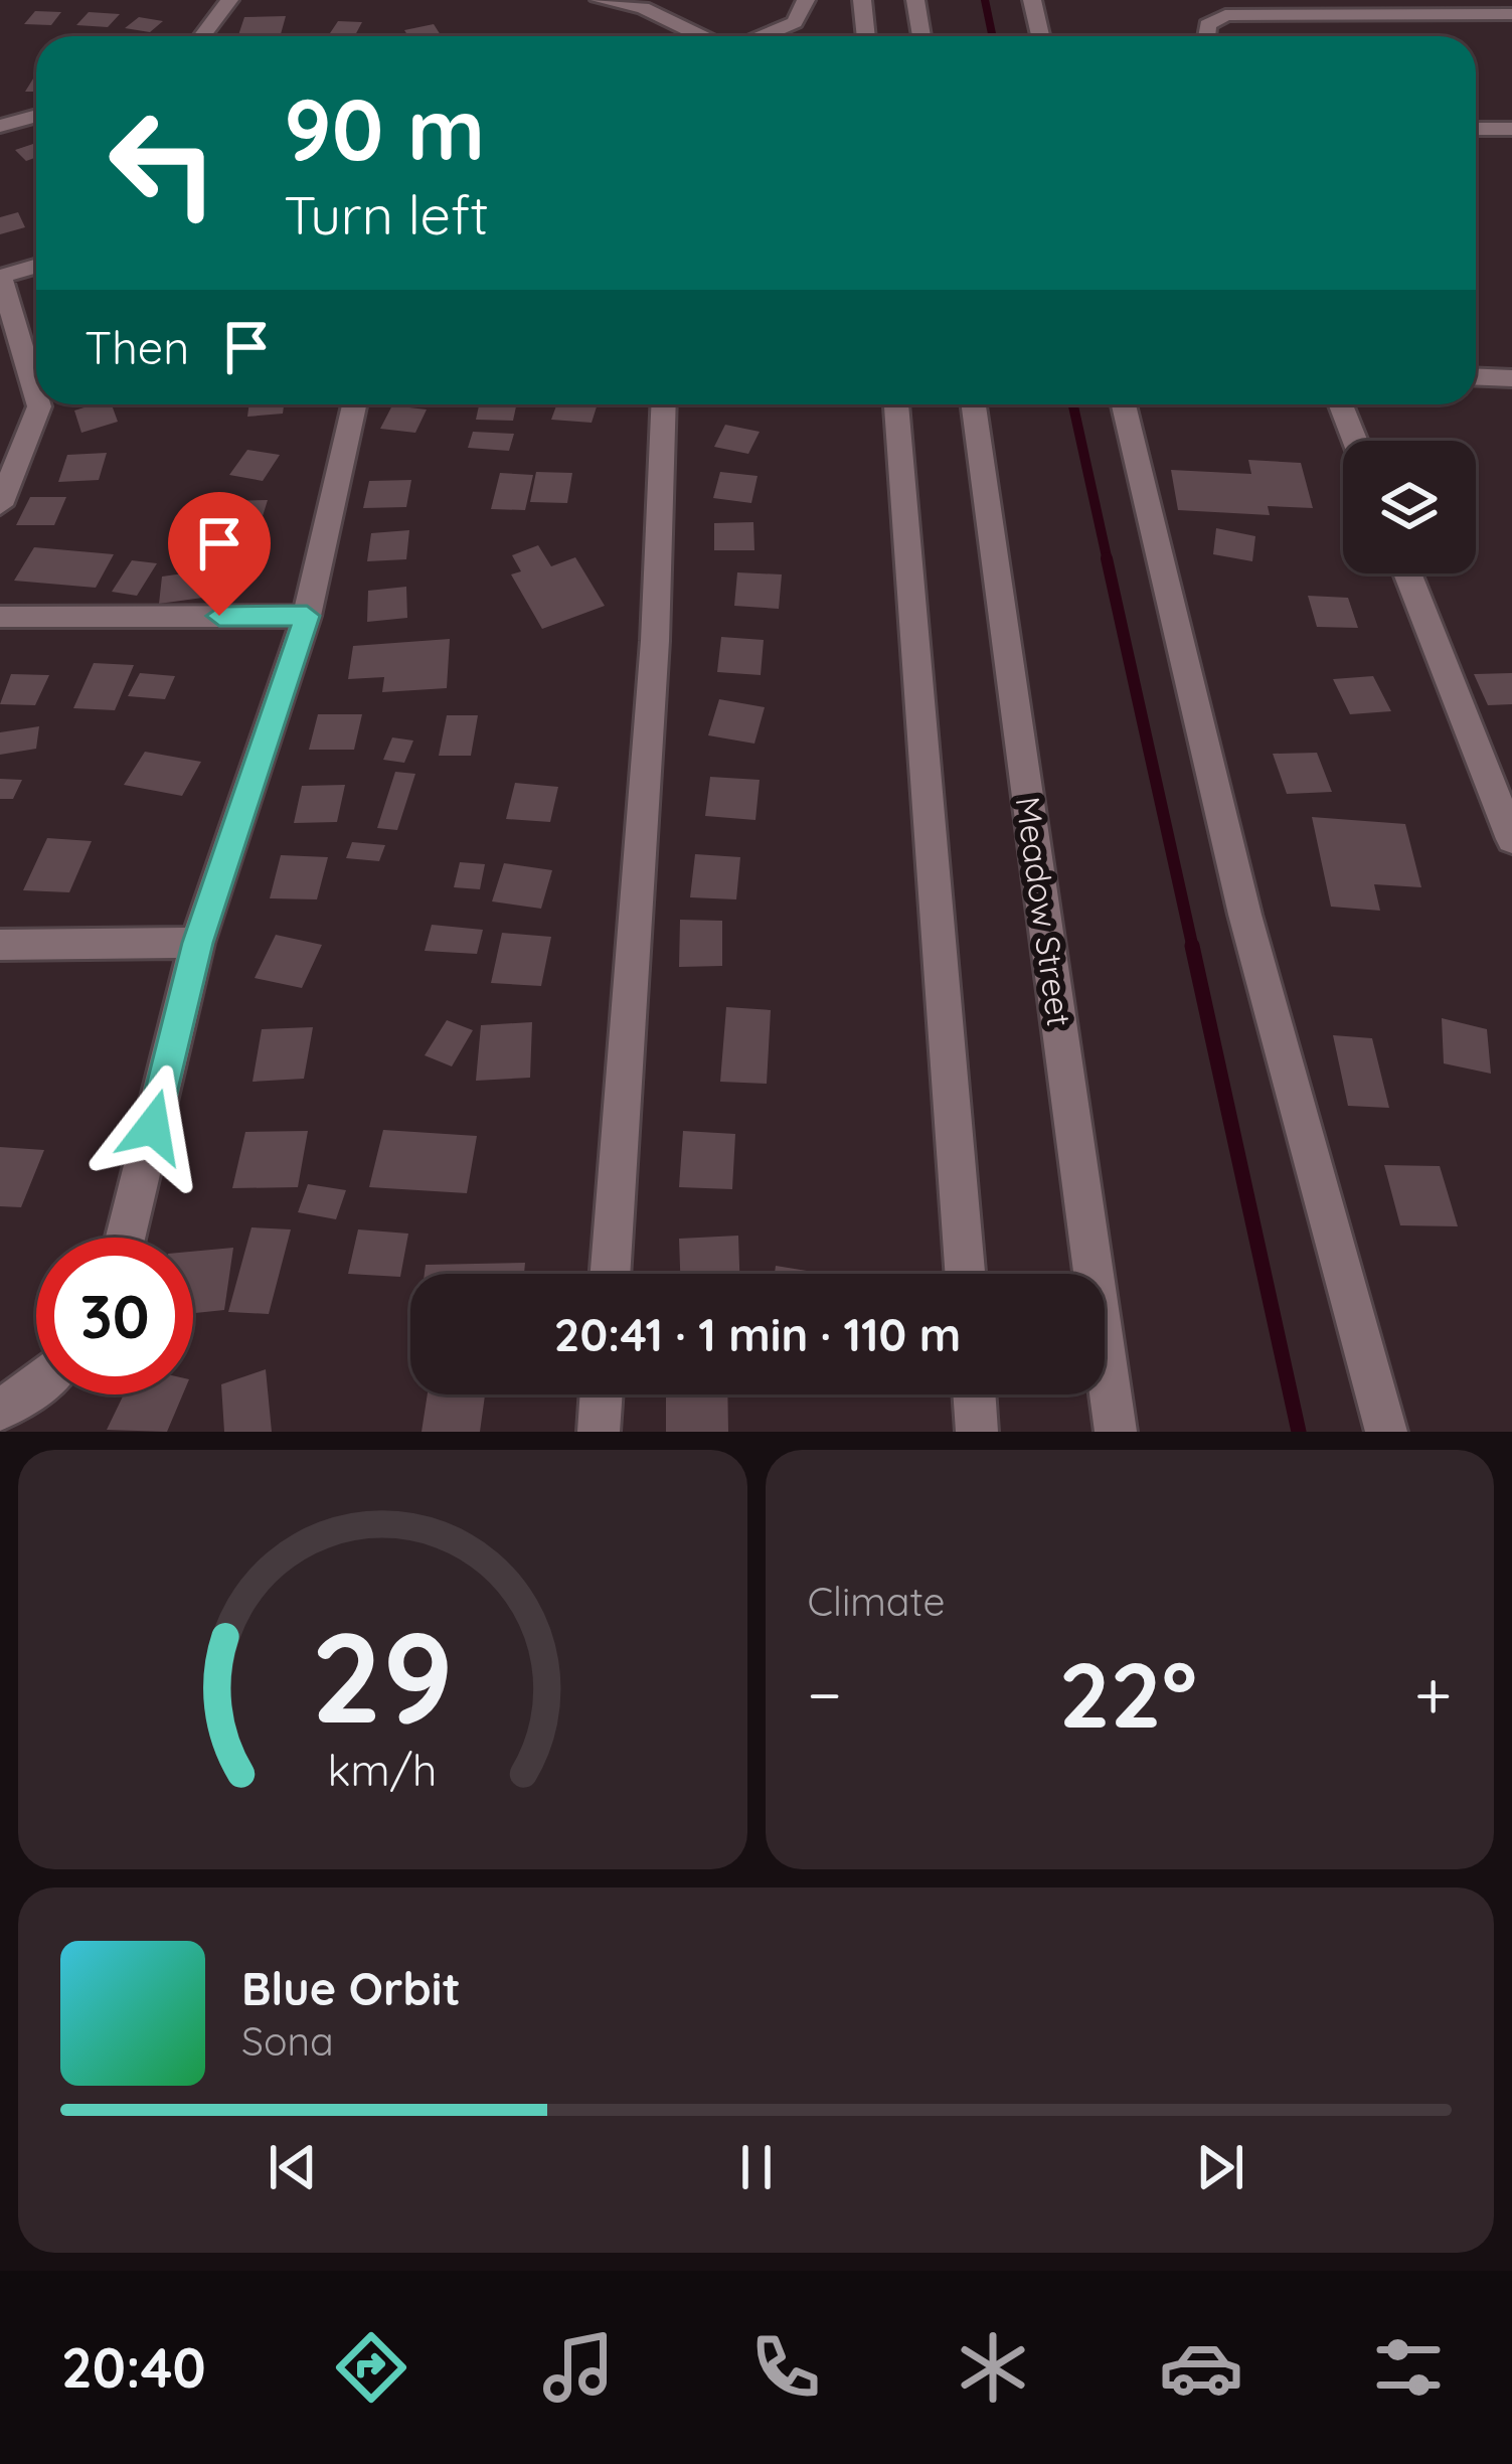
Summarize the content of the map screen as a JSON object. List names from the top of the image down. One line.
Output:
{"streets":{"street":["Meadow Street"]},"page":{"turn":["90 m","Turn left"],"then":"Then","limit":"30","trip":"20:41 · 1 min · 110 m","tile":"Climate","heat":["−","22°","+"],"song":["Blue Orbit","Sona"],"tabs":"20:40","gauge":["29","km/h"]}}
